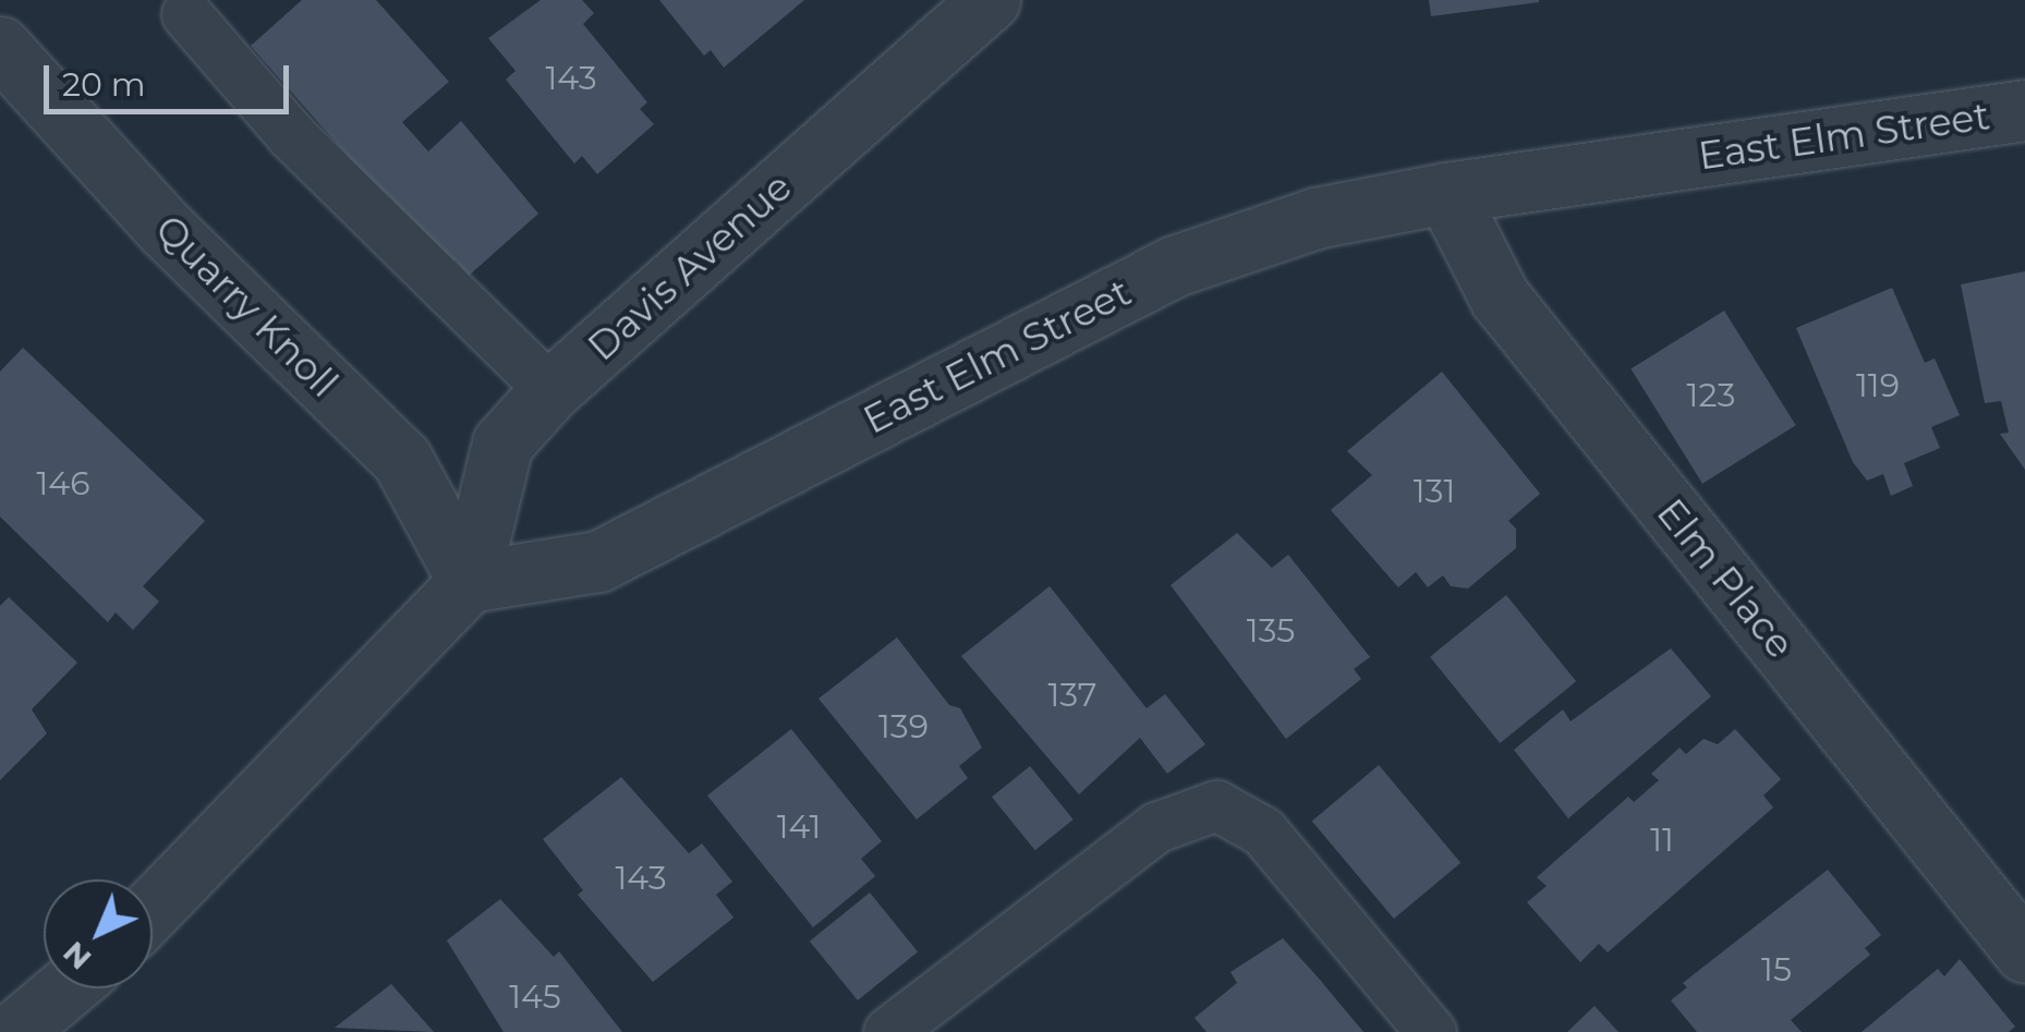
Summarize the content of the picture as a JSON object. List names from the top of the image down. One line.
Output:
{"streets":{"street":["East Elm Street","Davis Avenue","Quarry Knoll","Elm Place"]},"crossings":[["East Elm Street","Davis Avenue"],["East Elm Street","Quarry Knoll"],["East Elm Street","Elm Place"],["Davis Avenue","Quarry Knoll"]],"house_numbers":["143","119","123","146","131","135","137","139","141","11","143","15","145"],"scale_bar":"20 m","north":"bottom left"}
